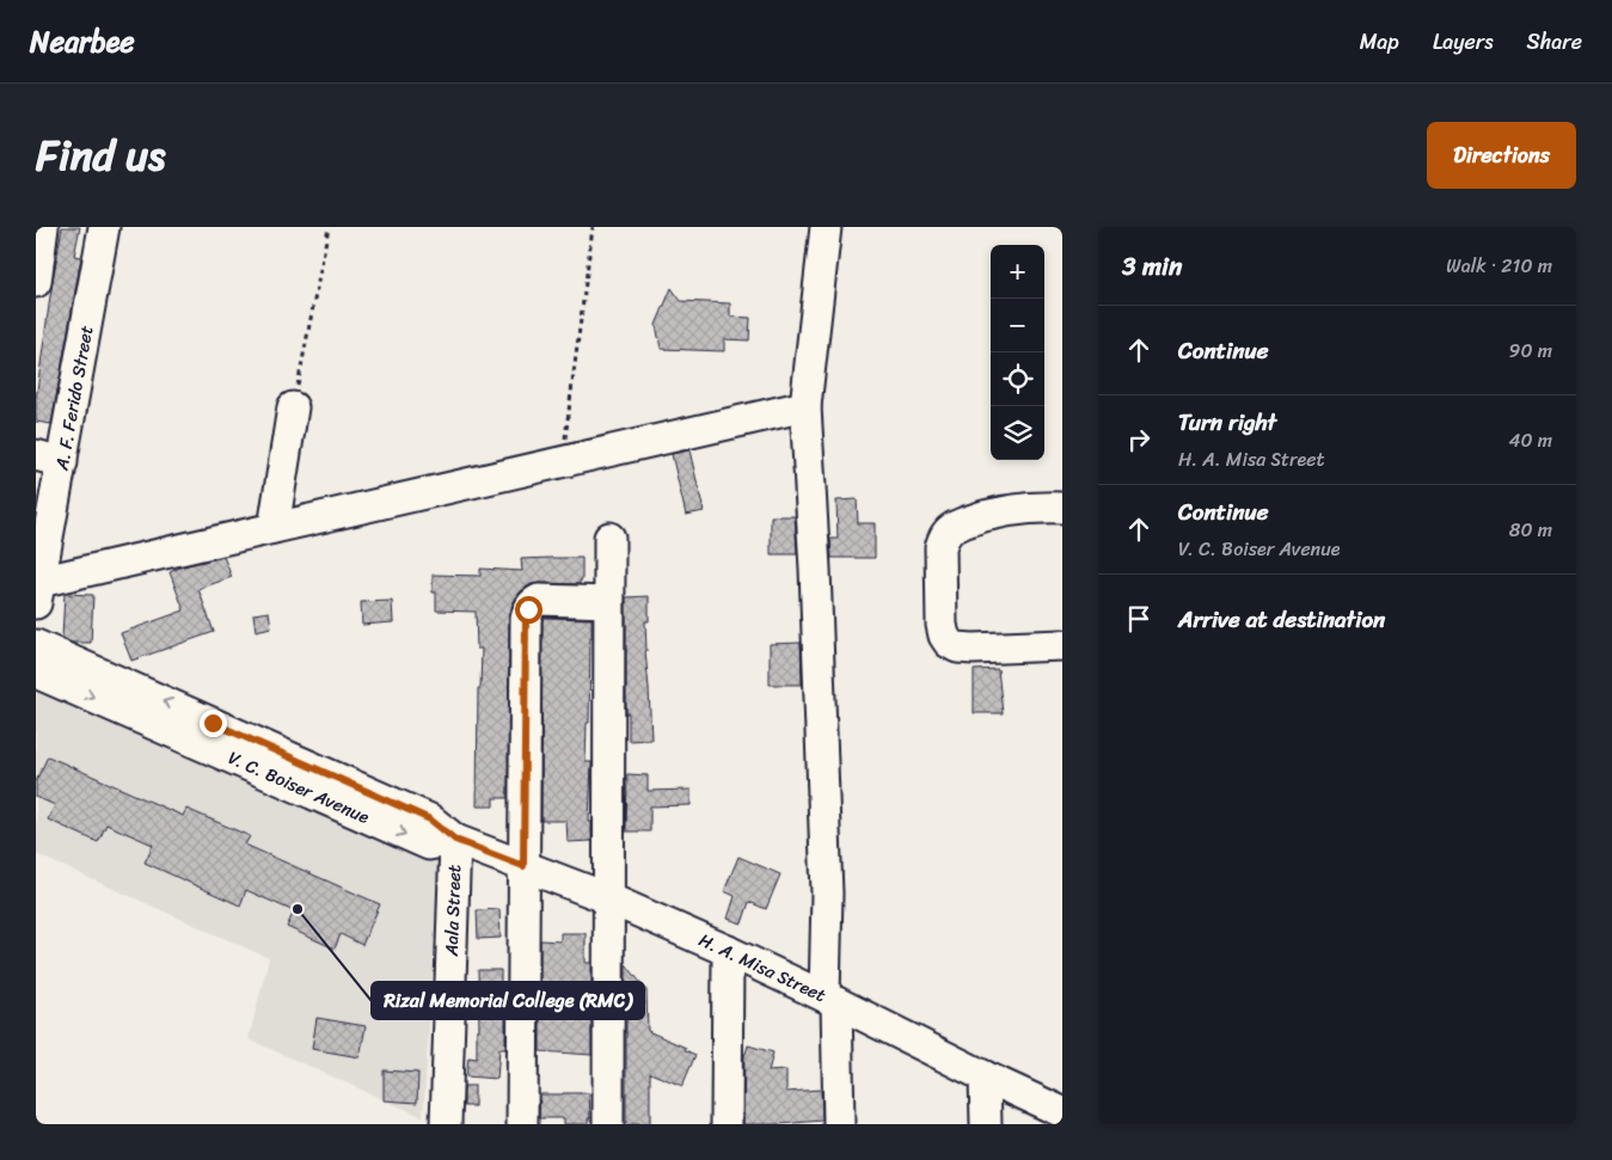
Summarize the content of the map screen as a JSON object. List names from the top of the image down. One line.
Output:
{"streets":{"street":["A. F. Ferido Street","V. C. Boiser Avenue","Aala Street","H. A. Misa Street"]},"crossings":[["V. C. Boiser Avenue","Aala Street"],["V. C. Boiser Avenue","H. A. Misa Street"],["Aala Street","H. A. Misa Street"]],"places":["Rizal Memorial College (RMC)"],"page":{"header":"Nearbee","nav":["Map","Layers","Share"],"title":"Find us","buttons":"Directions","heading":["3 min","Walk · 210 m"],"map_buttons":["+","−"],"list":[["Continue","90 m"],["Turn right","H. A. Misa Street","40 m"],["Continue","V. C. Boiser Avenue","80 m"],"Arrive at destination"]}}
